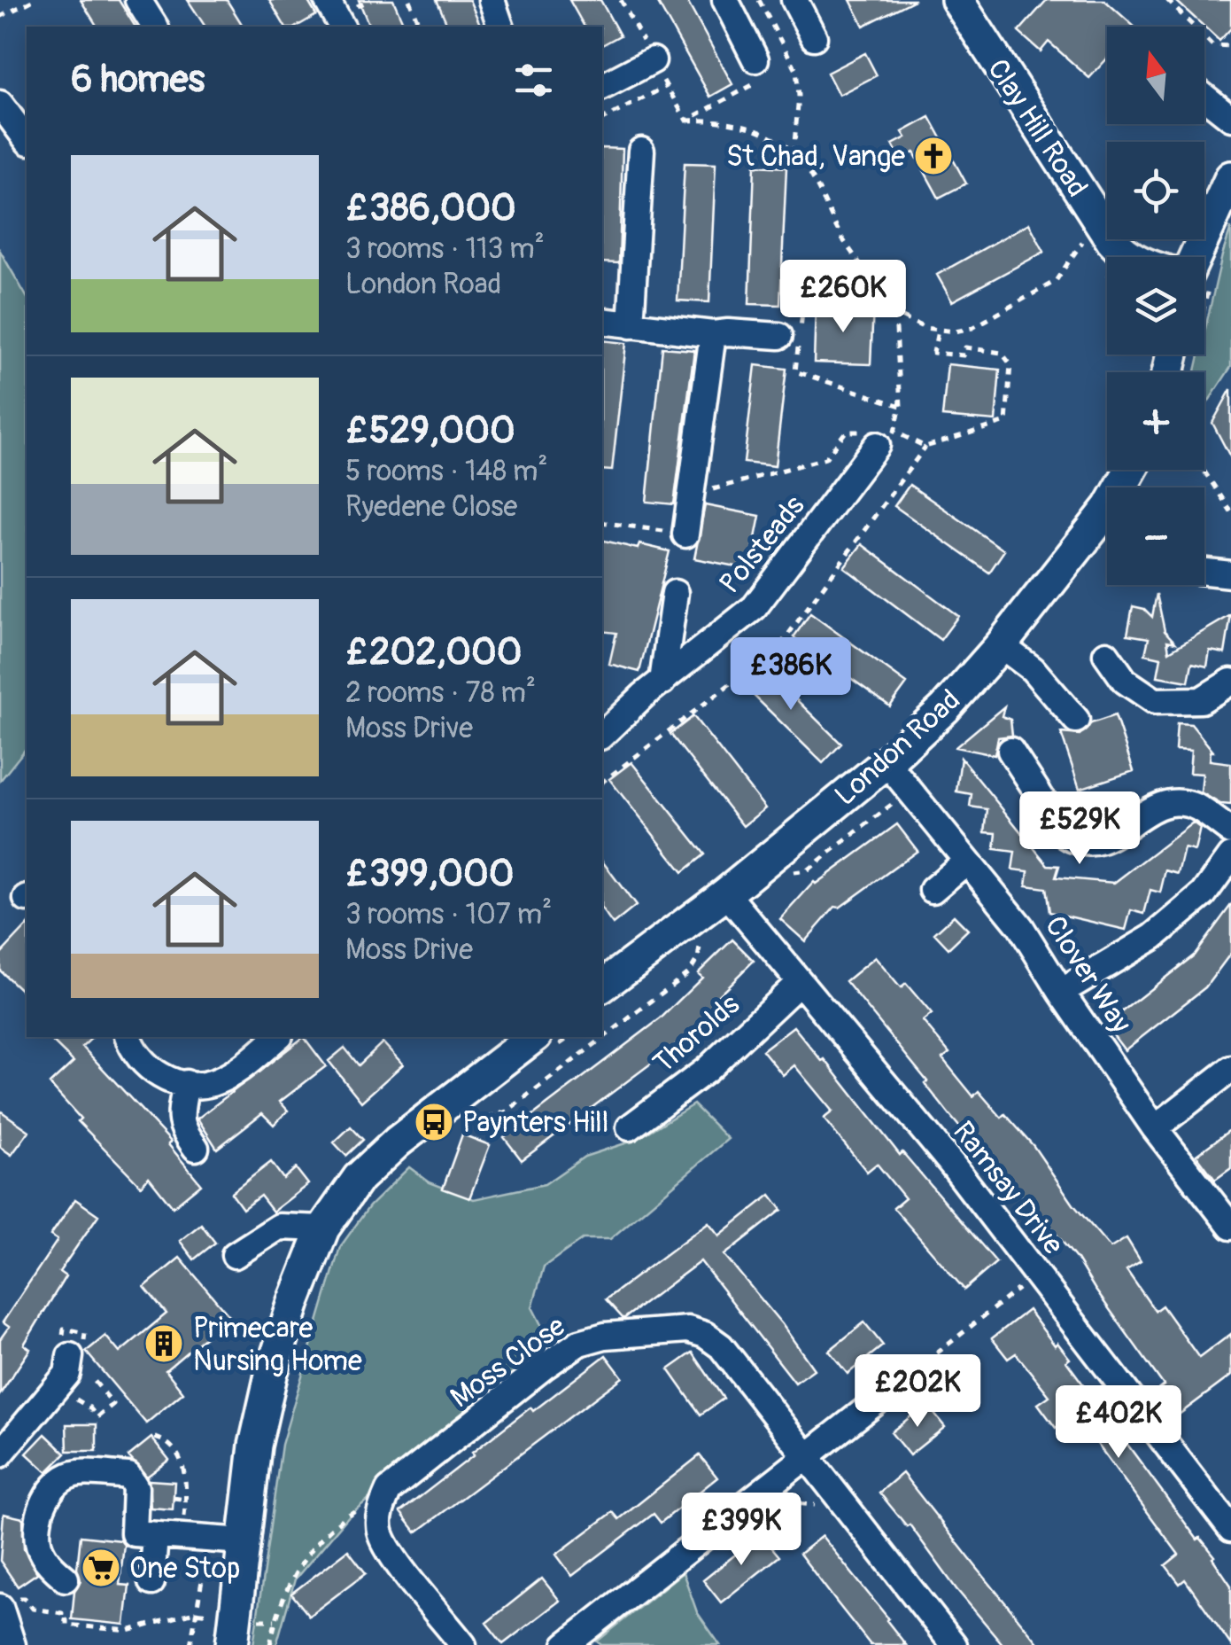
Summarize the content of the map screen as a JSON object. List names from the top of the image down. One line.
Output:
{"streets":{"main road":["Clay Hill Road","London Road"],"street":["Polsteads","Clover Way","Thorolds","Ramsay Drive","Moss Close"]},"crossings":[["London Road","Clover Way"],["London Road","Ramsay Drive"],["Thorolds","Ramsay Drive"]],"places":{"church":["St Chad, Vange"],"bus stop":["Paynters Hill"],"building":["Primecare Nursing Home"],"supermarket":["One Stop"]},"north":"top","page":{"map_buttons":["+","−"],"heading":"6 homes","list":[{"name":"£386,000","note":"3 rooms · 113 m² · London Road"},{"name":"£529,000","note":"5 rooms · 148 m² · Ryedene Close"},{"name":"£202,000","note":"2 rooms · 78 m² · Moss Drive"},{"name":"£399,000","note":"3 rooms · 107 m² · Moss Drive"}],"price":["£260K","£386K","£529K","£202K","£402K","£399K"]}}
